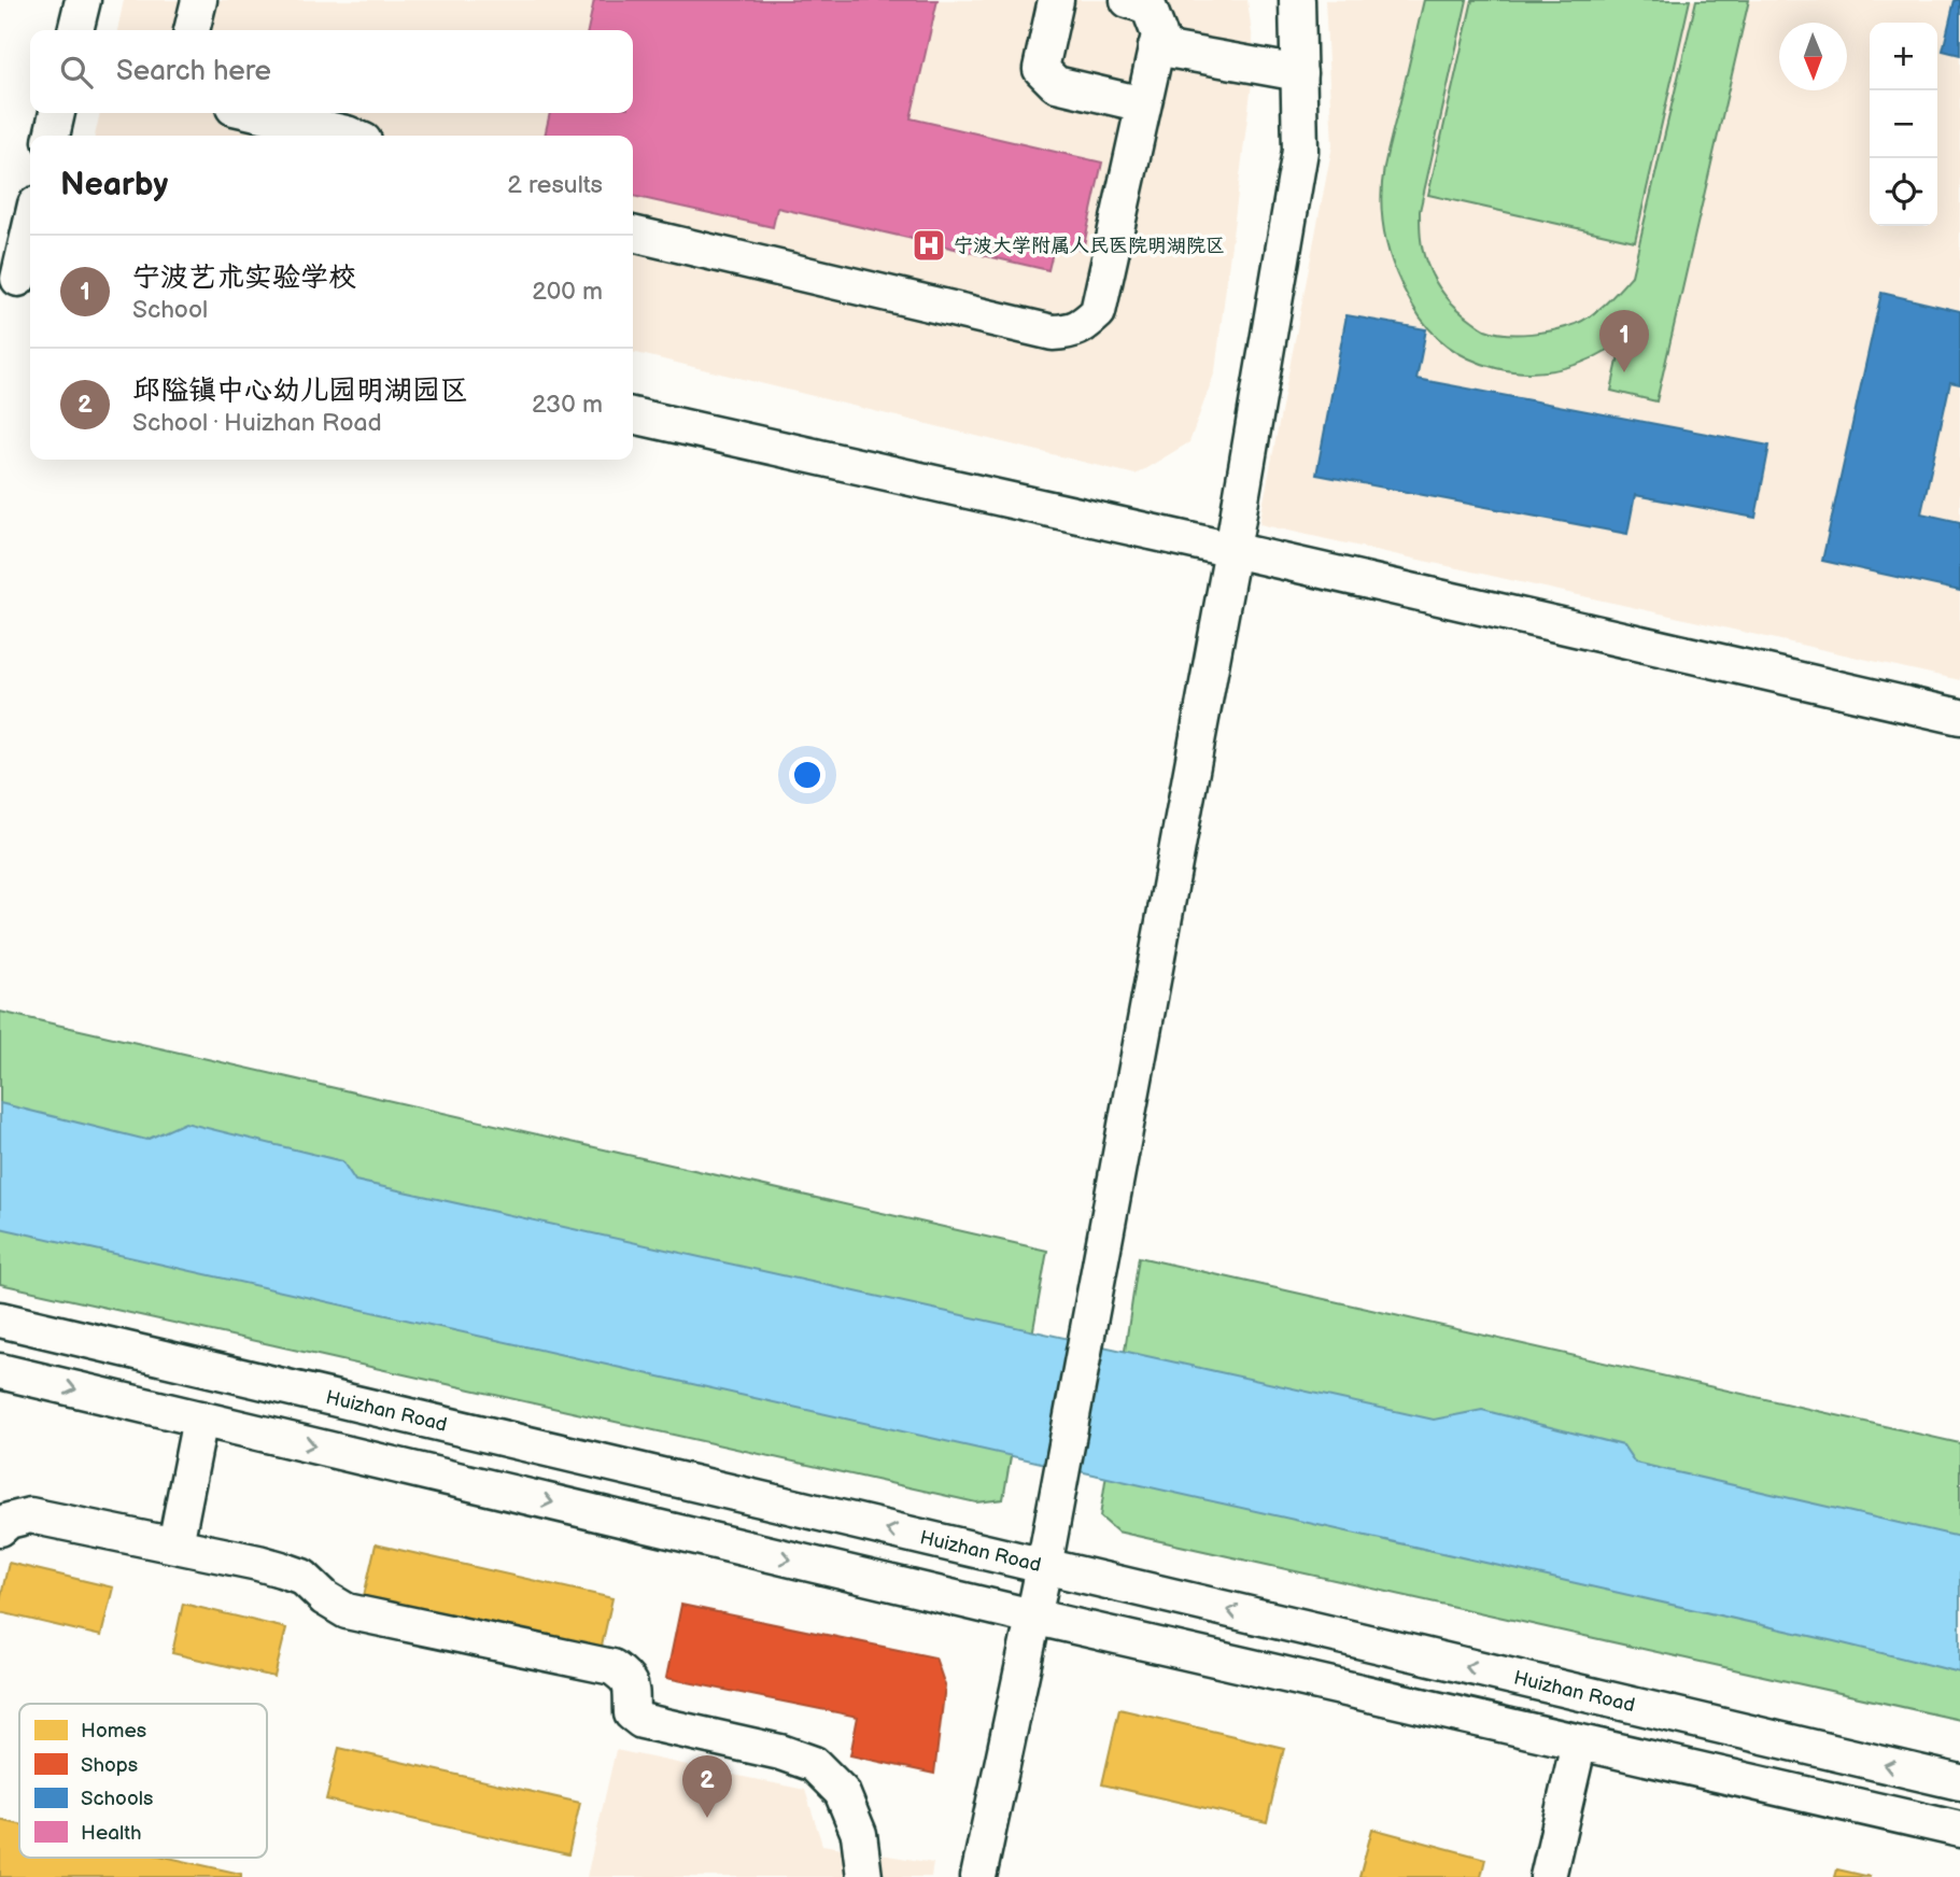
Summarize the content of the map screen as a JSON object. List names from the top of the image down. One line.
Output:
{"streets":{"street":["Huizhan Road"]},"places":{"hospital":["宁波大学附属人民医院明湖院区"]},"legend":["Homes","Shops","Schools","Health"],"north":"bottom","page":{"map_buttons":["+","−"],"search":"Search here","heading":["Nearby","2 results"],"list":[{"mark":"1","name":"宁波艺术实验学校","note":"School","value":"200 m"},{"mark":"2","name":"邱隘镇中心幼儿园明湖园区","note":"School · Huizhan Road","value":"230 m"}],"pins":["1","2"]}}
